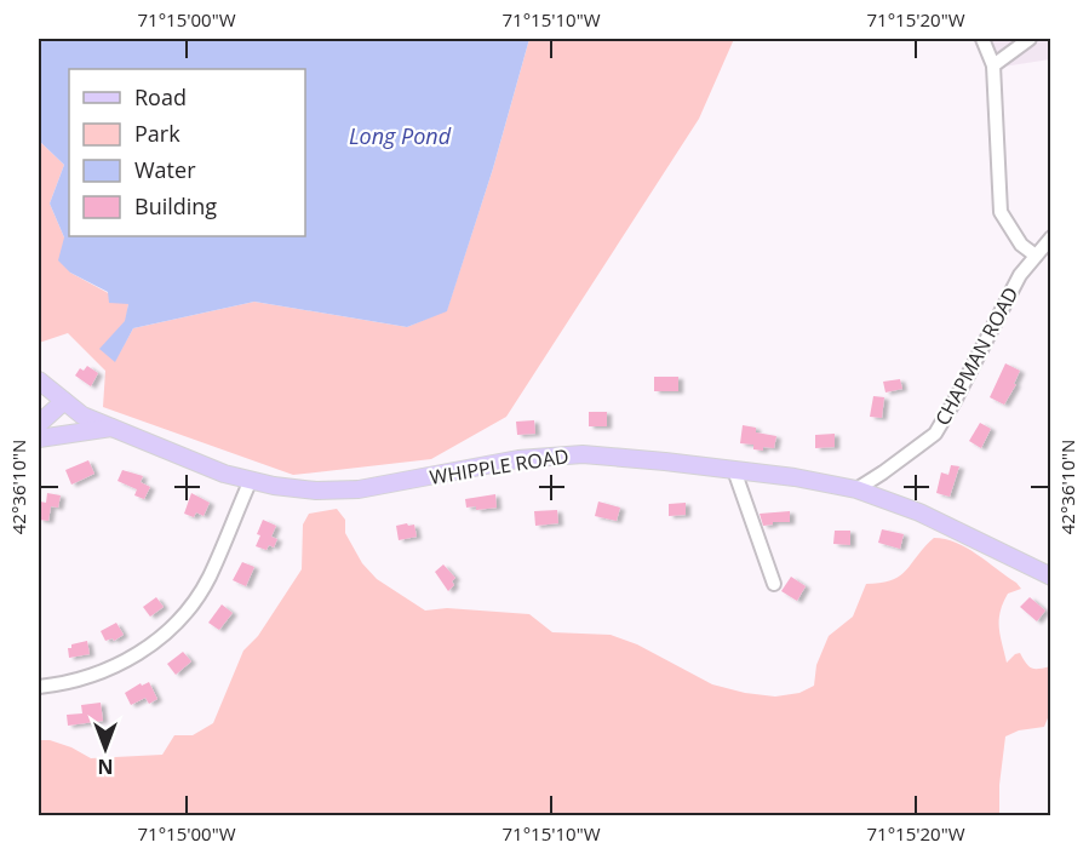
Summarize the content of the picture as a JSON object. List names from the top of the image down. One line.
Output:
{"streets":{"main road":["WHIPPLE ROAD"],"street":["CHAPMAN ROAD"]},"crossings":[["CHAPMAN ROAD","WHIPPLE ROAD"]],"water":["Long Pond"],"legend":["Road","Park","Water","Building"],"north":"bottom","coordinates":["71°15'00\"W","71°15'10\"W","71°15'20\"W","42°36'10\"N"]}
